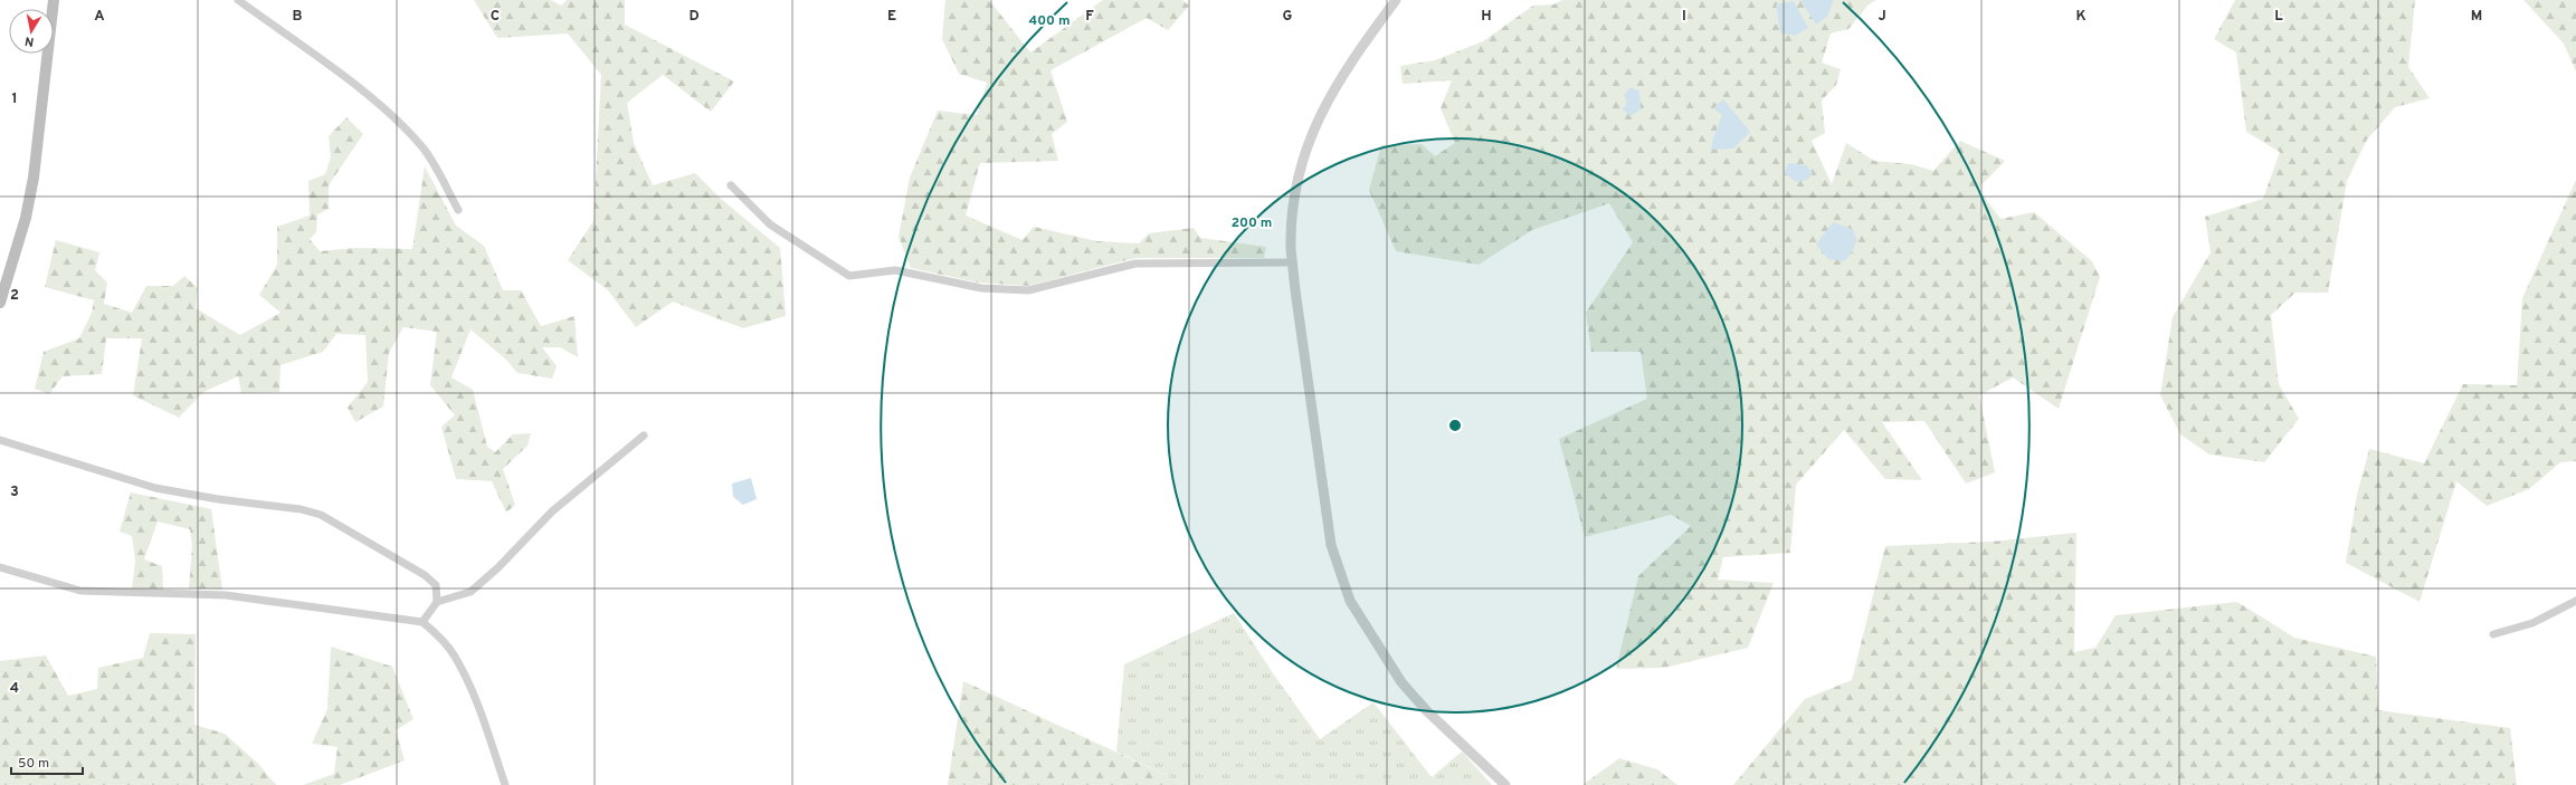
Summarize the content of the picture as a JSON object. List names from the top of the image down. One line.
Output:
{"scale_bar":"50 m","north":"bottom","grid":{"columns":["A","B","C","D","E","F","G","H","I","J","K","L","M"],"rows":["1","2","3","4"]},"rings":["400 m","200 m"]}
